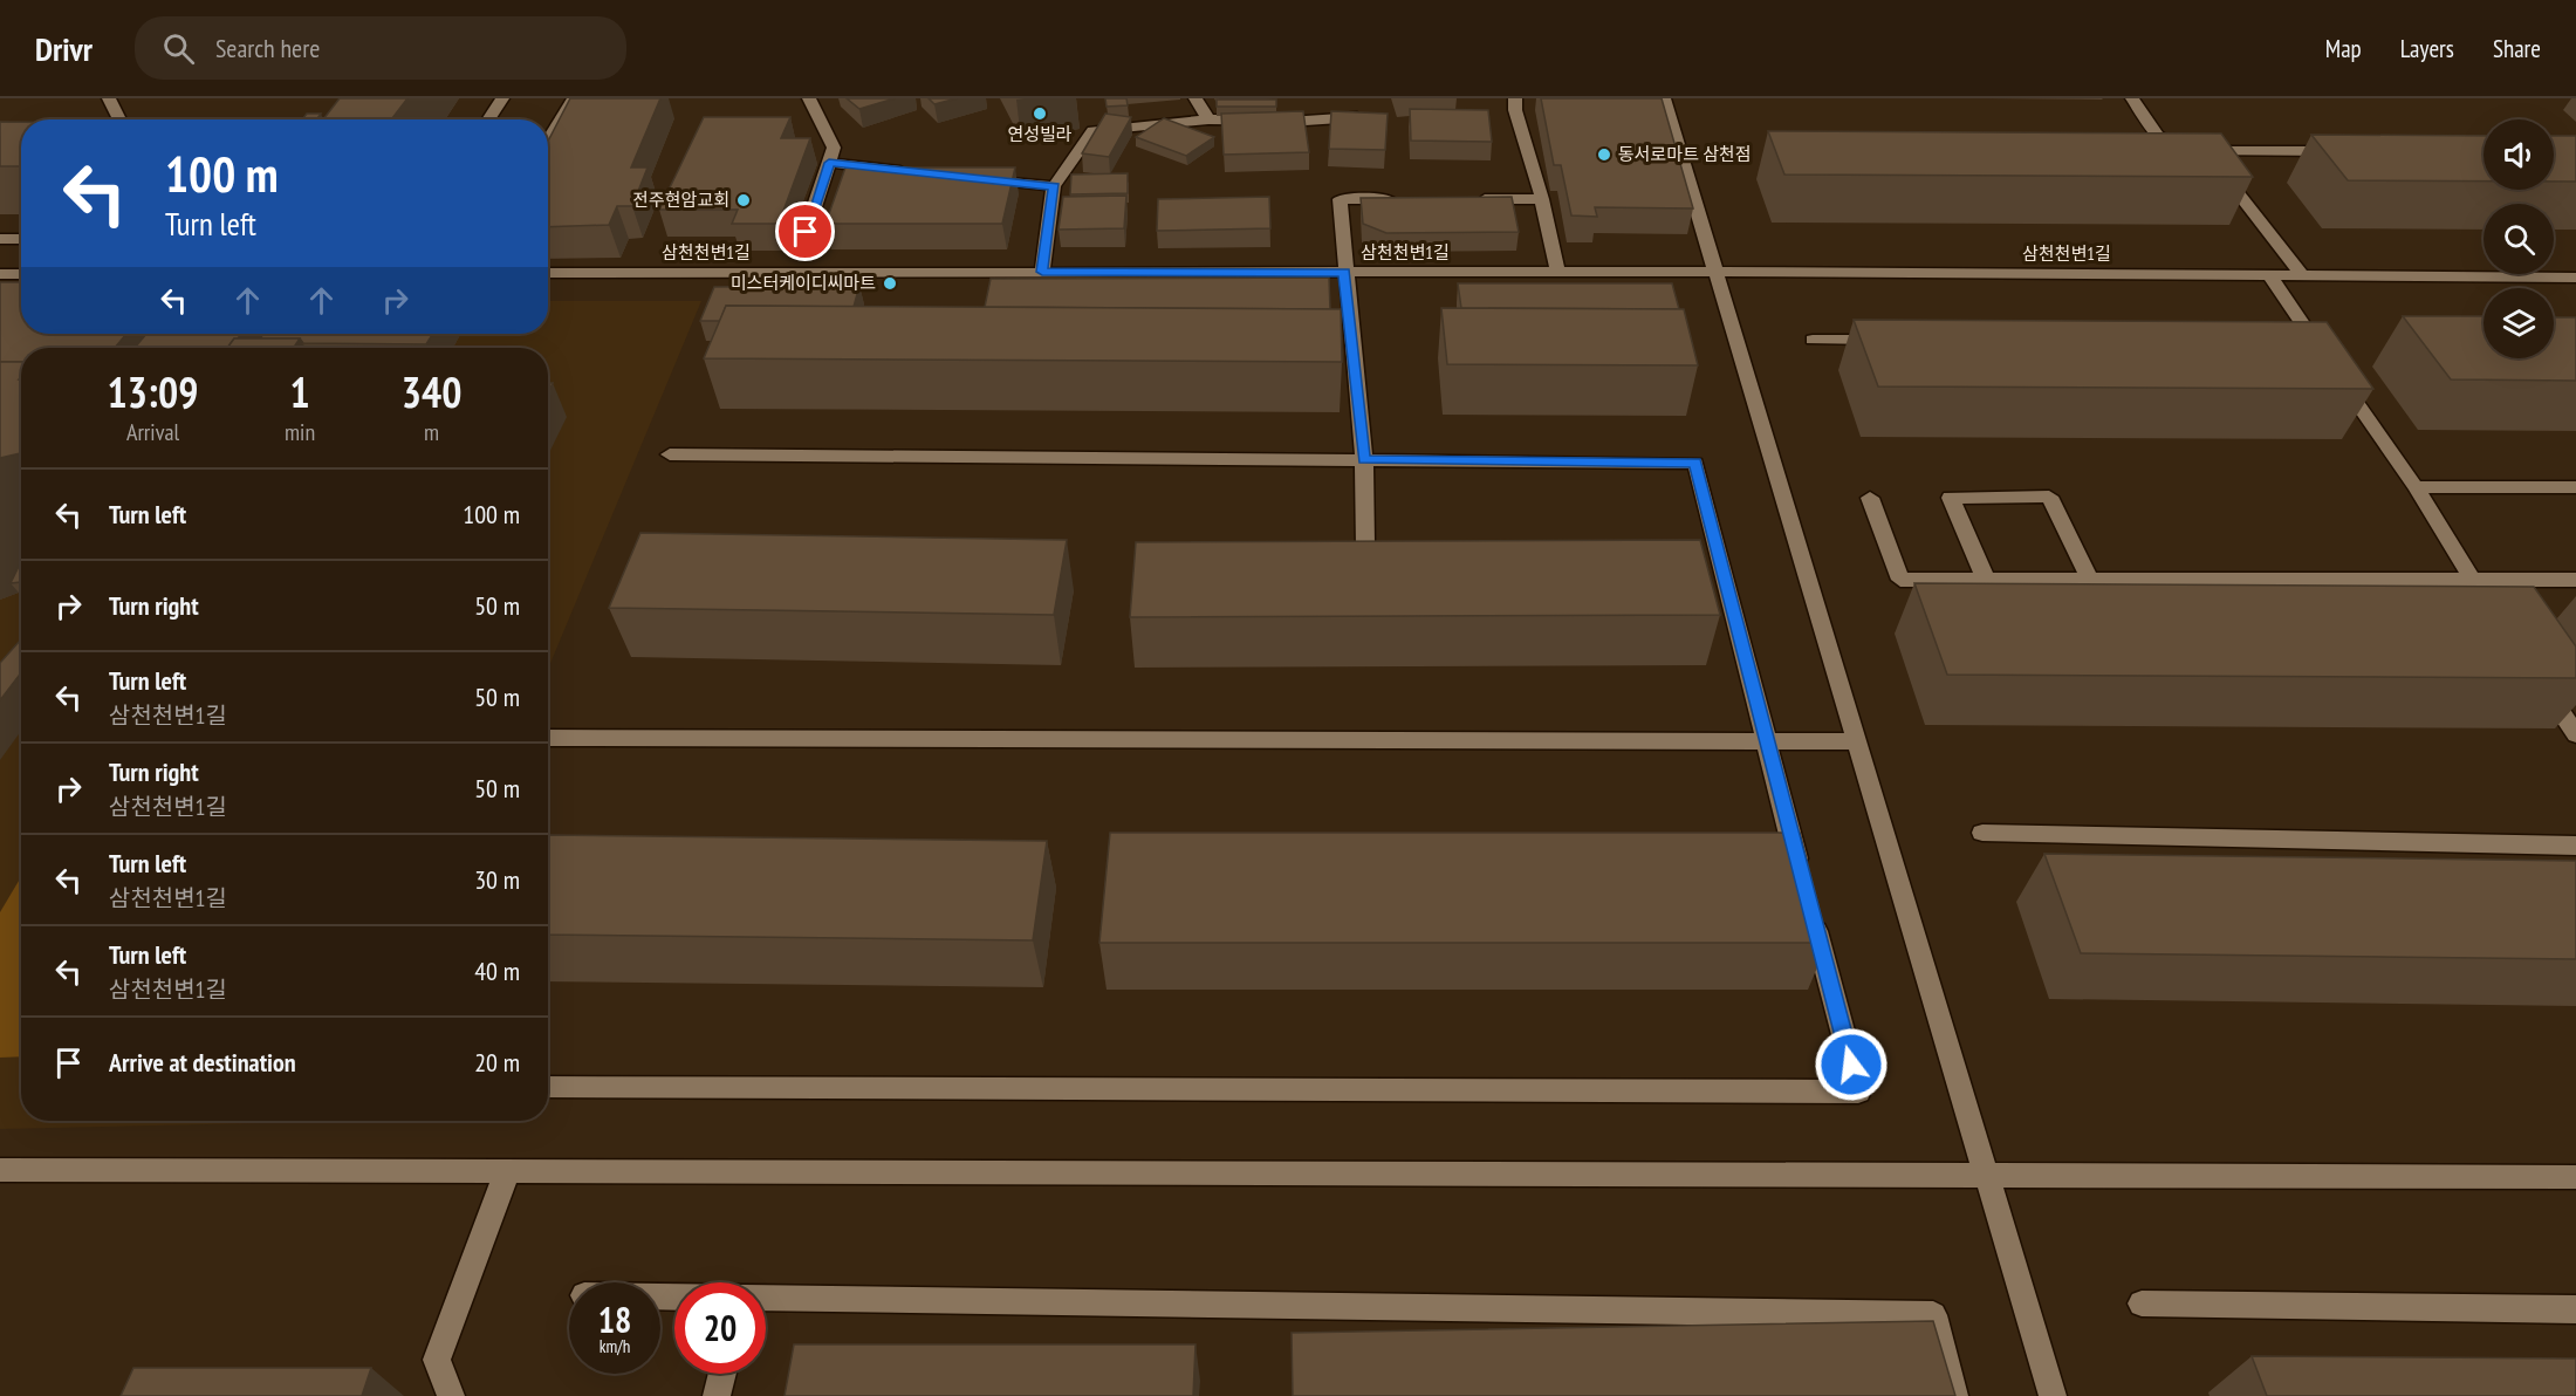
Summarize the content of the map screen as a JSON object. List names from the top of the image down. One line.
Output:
{"streets":{"street":["삼천천변1길"]},"places":["연성빌라","동서로마트 삼천점","전주현암교회","미스터케이디씨마트"],"page":{"header":"Drivr","search":"Search here","nav":["Map","Layers","Share"],"turn":["100 m","Turn left"],"eta":["13:09","Arrival","1","min","340","m"],"list":[{"name":"Turn left","value":"100 m"},{"name":"Turn right","value":"50 m"},{"name":"Turn left","note":"삼천천변1길","value":"50 m"},{"name":"Turn right","note":"삼천천변1길","value":"50 m"},{"name":"Turn left","note":"삼천천변1길","value":"30 m"},{"name":"Turn left","note":"삼천천변1길","value":"40 m"},{"name":"Arrive at destination","value":"20 m"}],"speed":"18 km/h","limit":"20"}}
